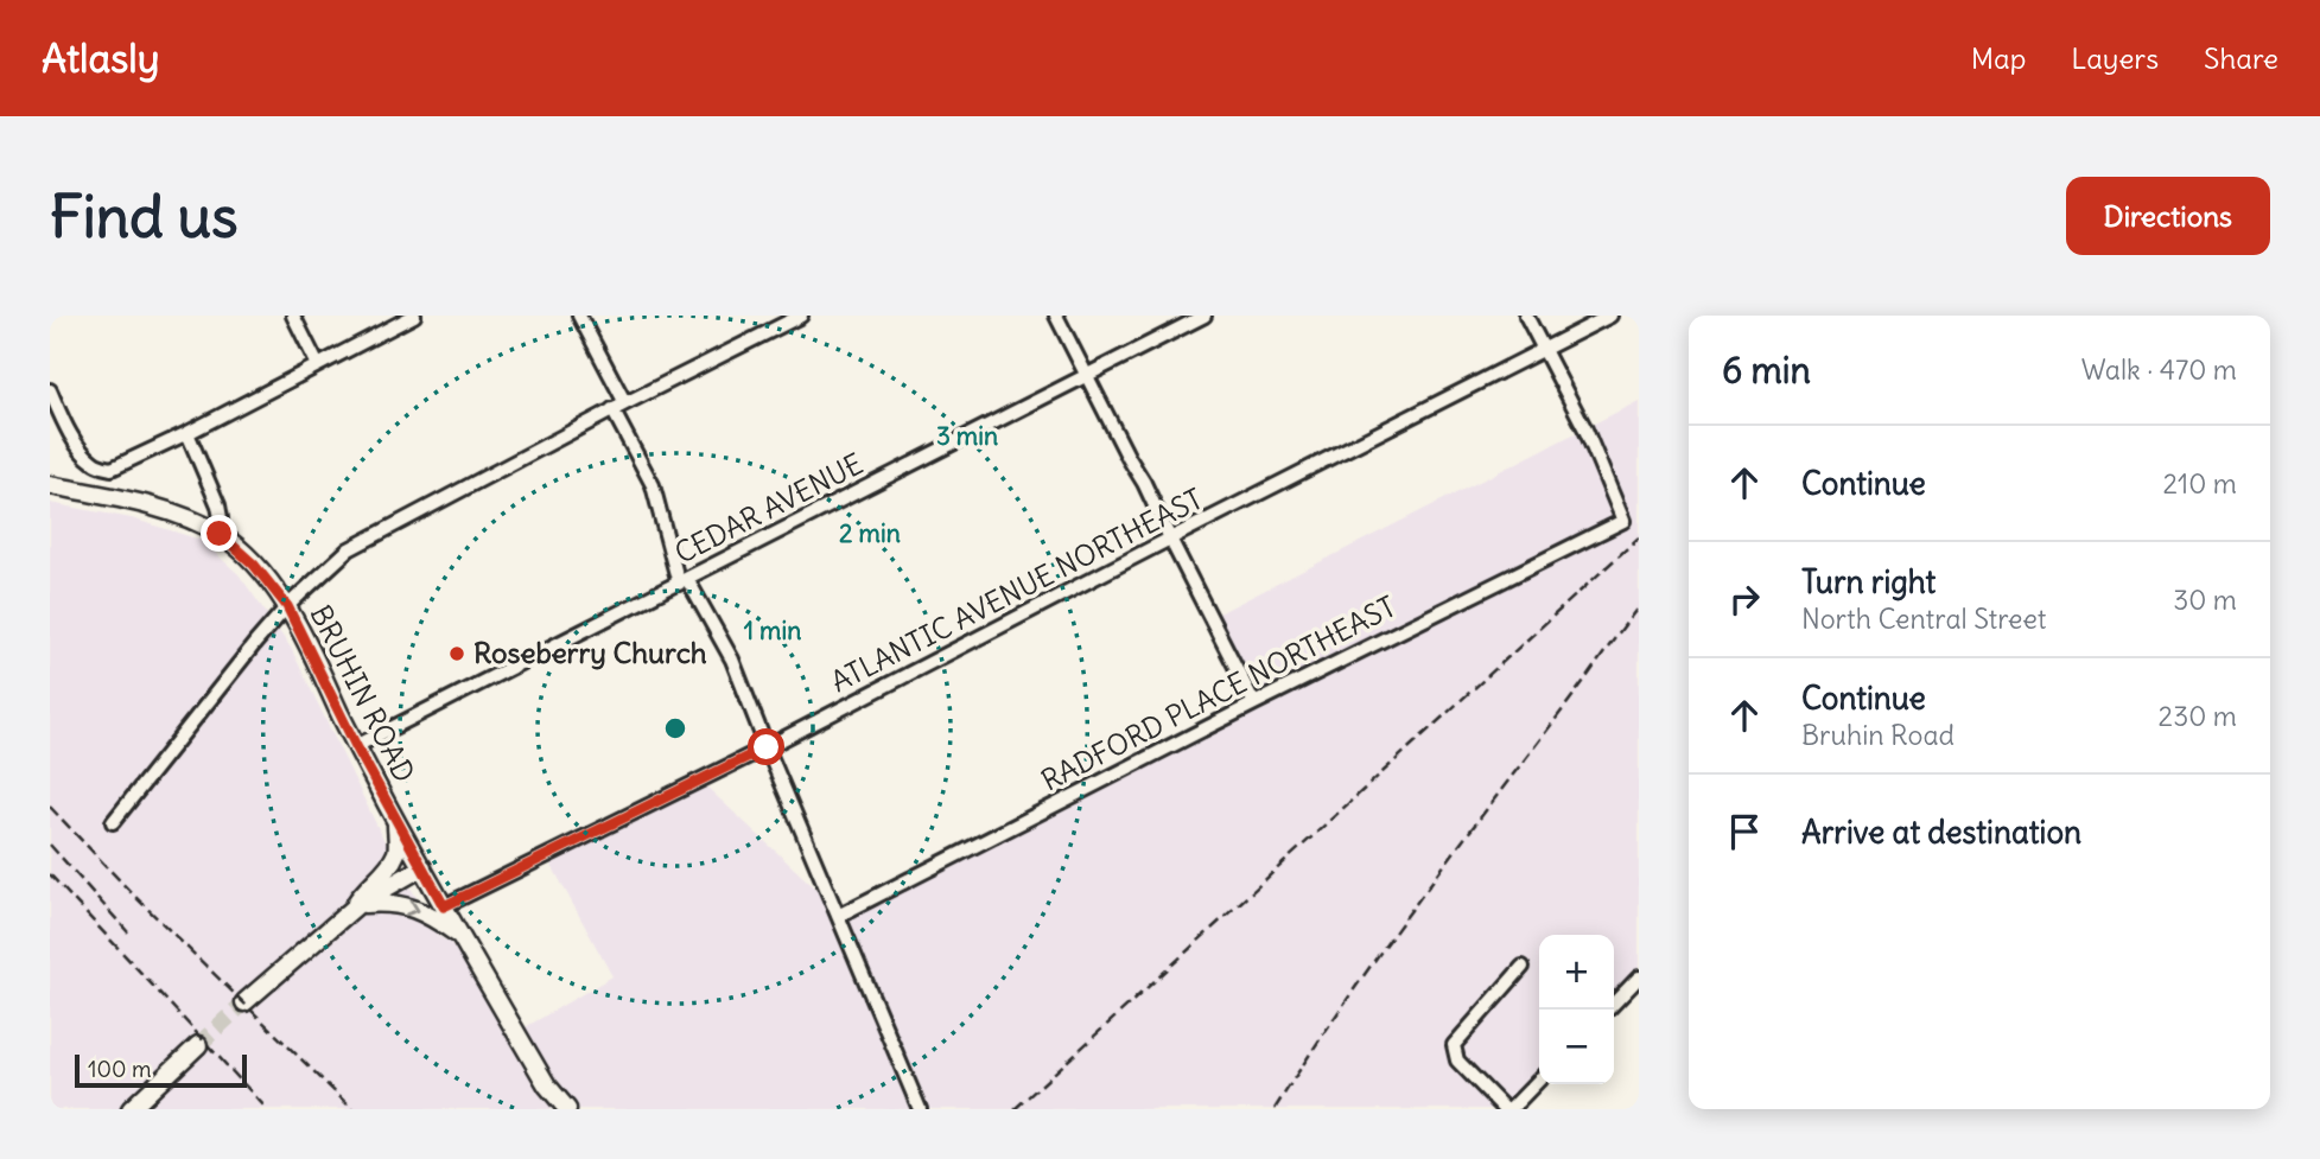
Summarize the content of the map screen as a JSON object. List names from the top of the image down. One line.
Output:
{"streets":{"main road":["BRUHIN ROAD"],"street":["CEDAR AVENUE","ATLANTIC AVENUE NORTHEAST","RADFORD PLACE NORTHEAST"]},"crossings":[["CEDAR AVENUE","BRUHIN ROAD"],["ATLANTIC AVENUE NORTHEAST","BRUHIN ROAD"],["ATLANTIC AVENUE NORTHEAST","RADFORD PLACE NORTHEAST"]],"places":["Roseberry Church"],"scale_bar":"100 m","page":{"header":"Atlasly","nav":["Map","Layers","Share"],"buttons":"Directions","title":"Find us","heading":["6 min","Walk · 470 m"],"list":[["Continue","210 m"],["Turn right","North Central Street","30 m"],["Continue","Bruhin Road","230 m"],"Arrive at destination"],"map_buttons":["+","−"],"scale":"100 m"},"rings":["3 min","2 min","1 min"]}
